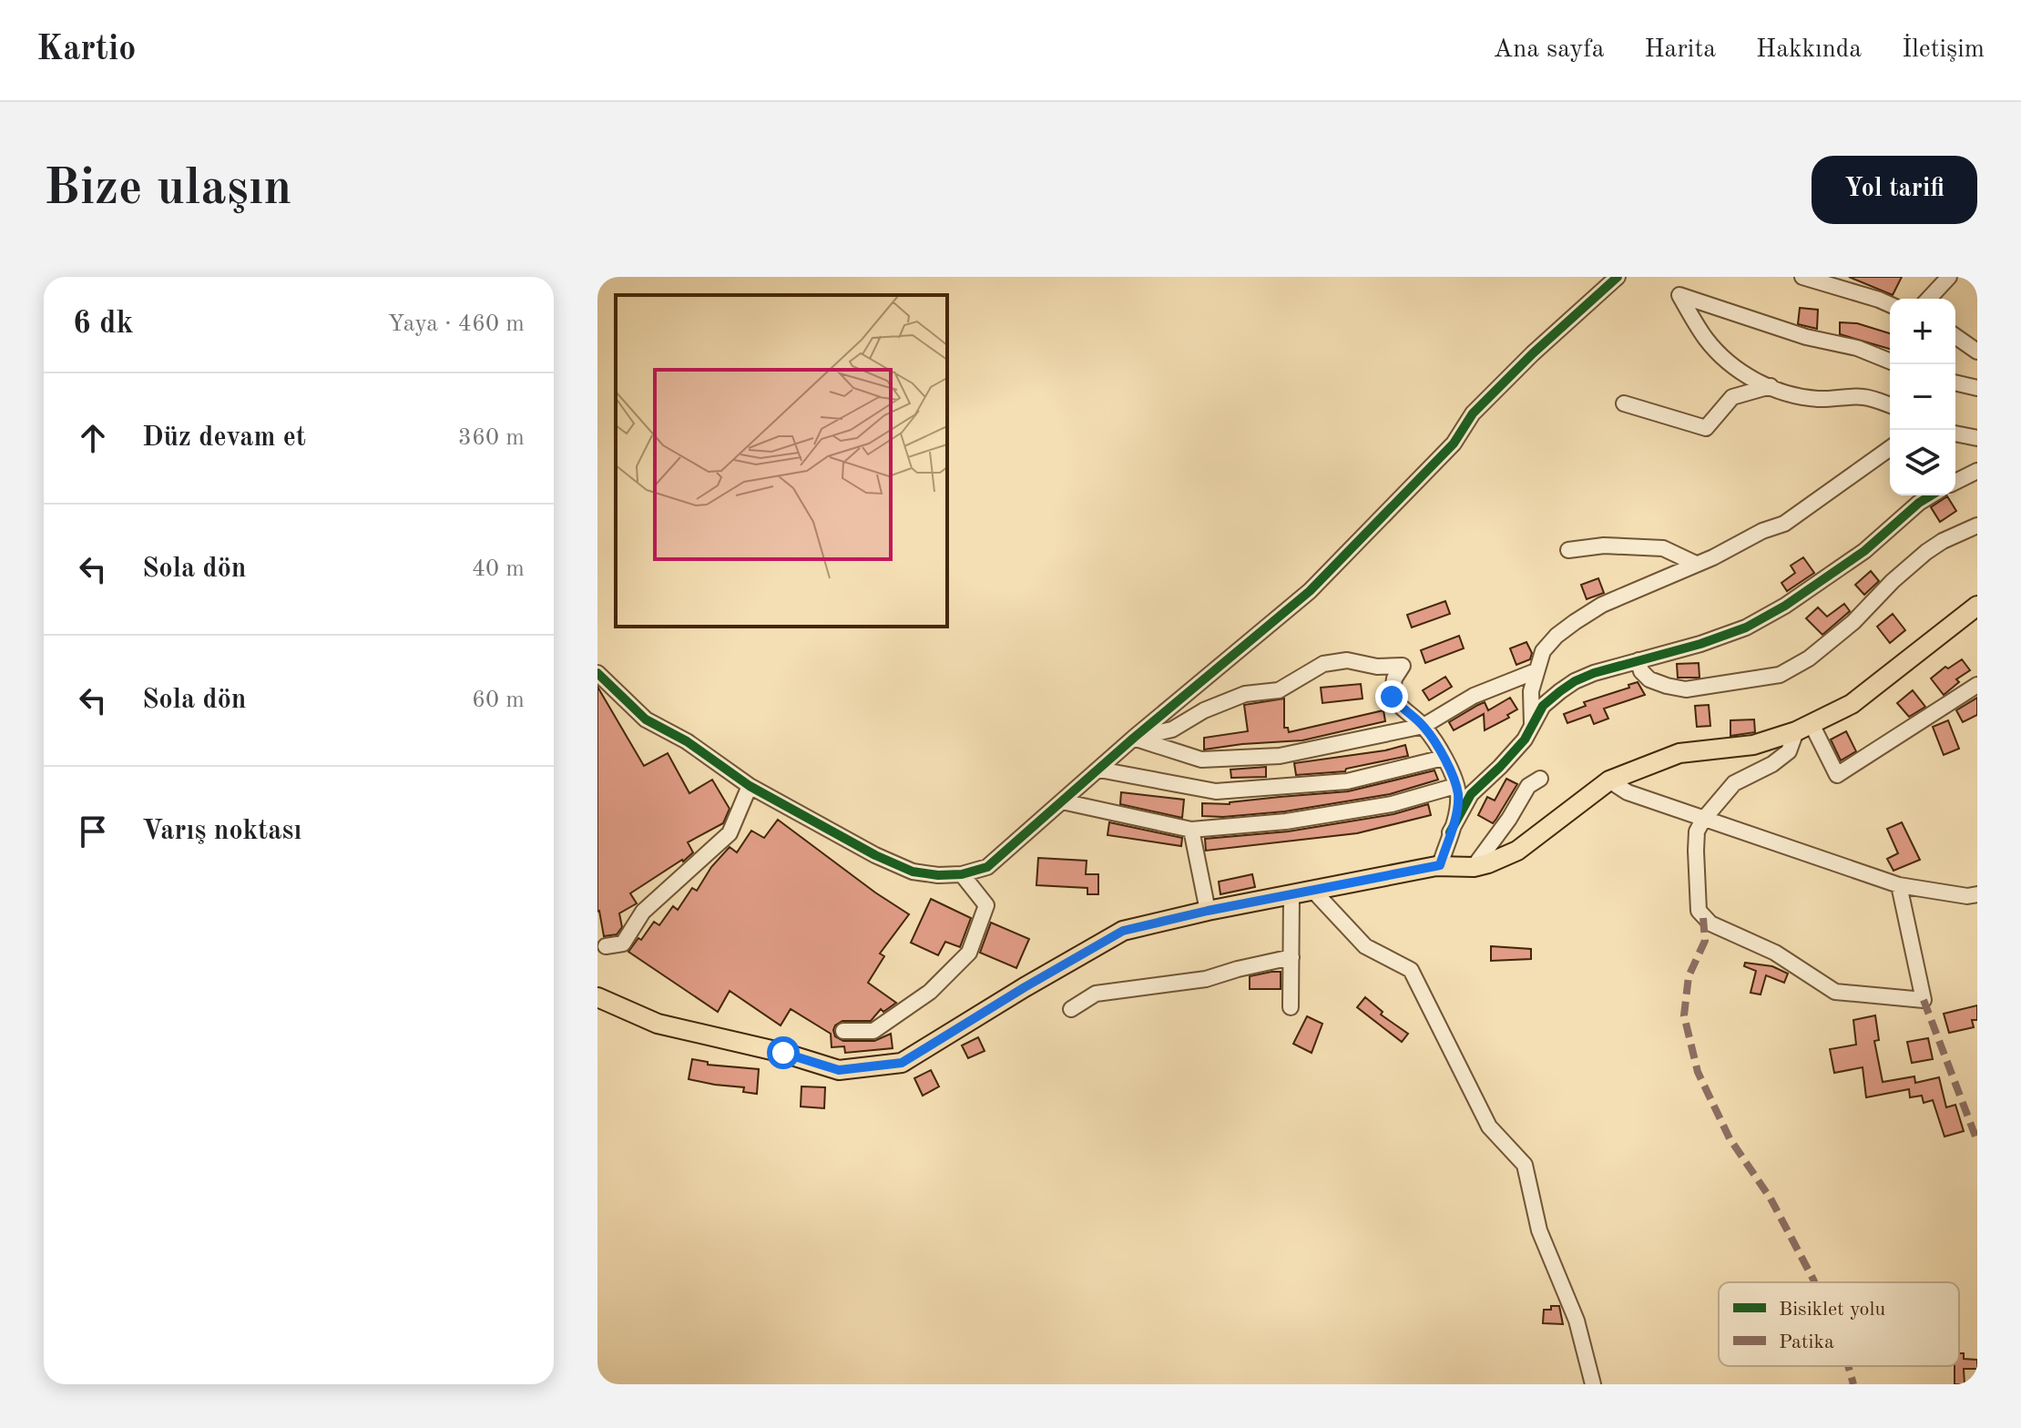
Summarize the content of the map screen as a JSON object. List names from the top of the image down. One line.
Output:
{"legend":["Bisiklet yolu","Patika"],"page":{"header":"Kartio","nav":["Ana sayfa","Harita","Hakkında","İletişim"],"buttons":"Yol tarifi","title":"Bize ulaşın","heading":["6 dk","Yaya · 460 m"],"map_buttons":["+","−"],"list":[["Düz devam et","360 m"],["Sola dön","40 m"],["Sola dön","60 m"],"Varış noktası"]}}
